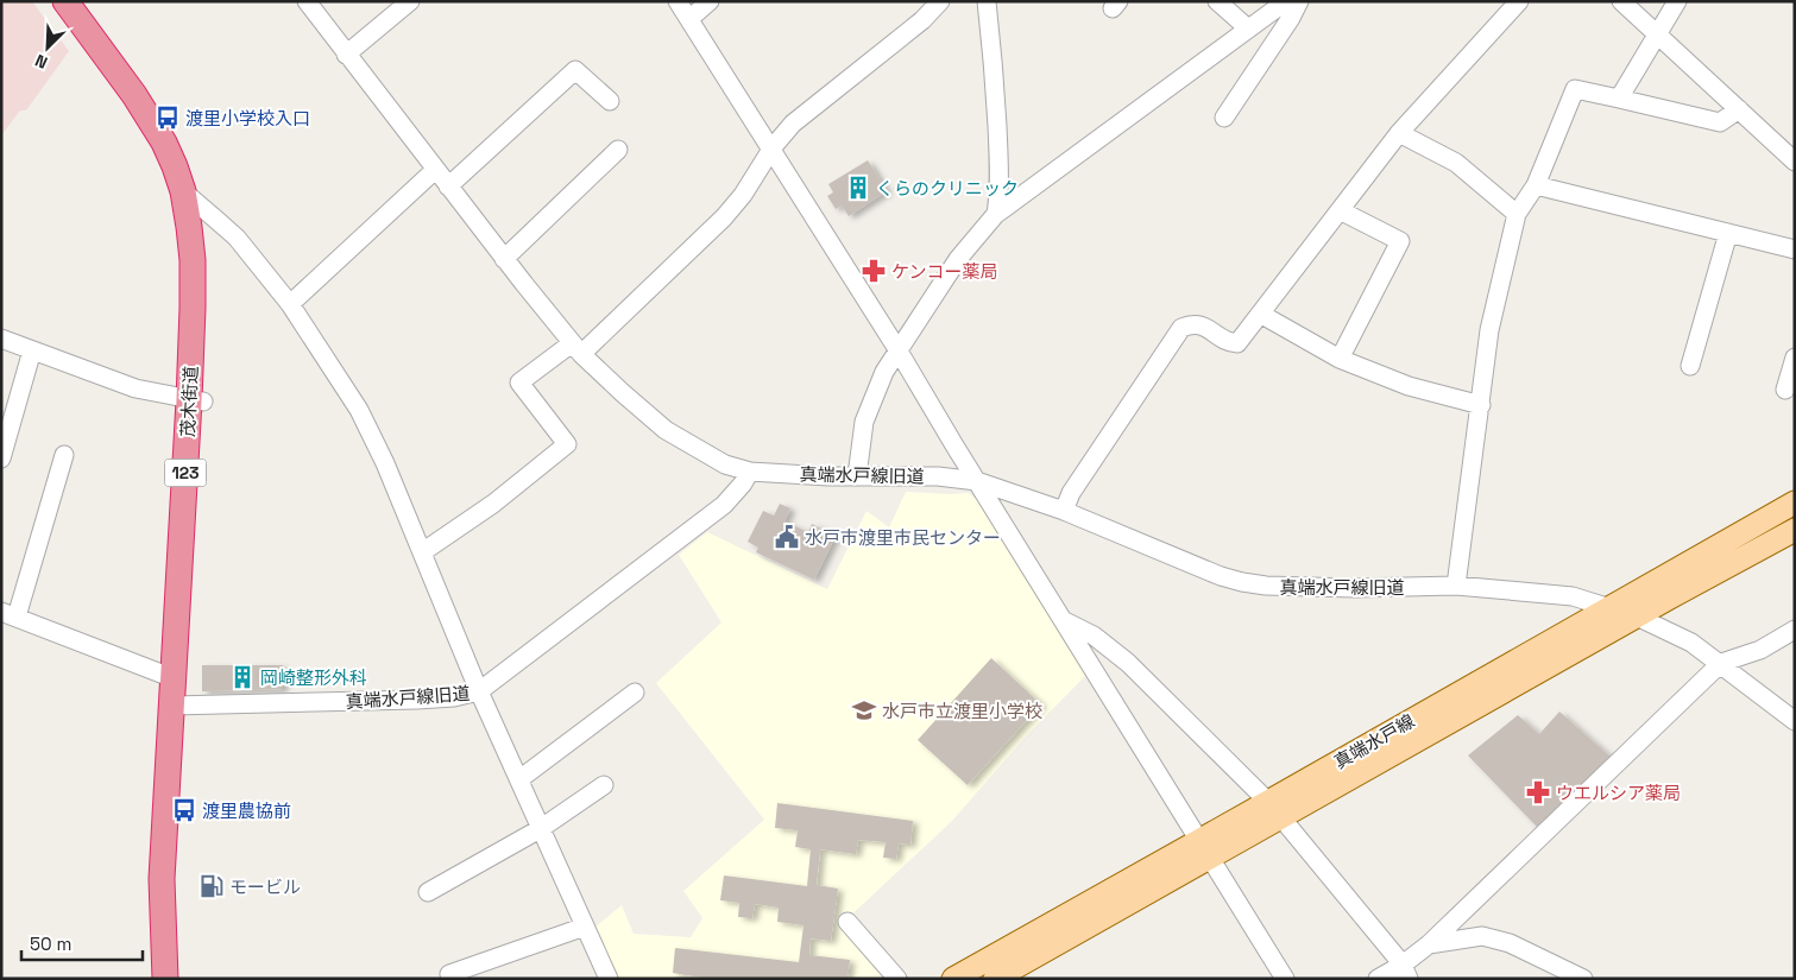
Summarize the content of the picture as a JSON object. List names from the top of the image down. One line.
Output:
{"streets":{"highway":["茂木街道","123"],"main road":["真端水戸線"],"street":["真端水戸線旧道"]},"crossings":[["茂木街道","真端水戸線旧道"],["真端水戸線旧道","真端水戸線"]],"places":{"bus stop":["渡里小学校入口","渡里農協前"],"building":["くらのクリニック","岡崎整形外科"],"pharmacy":["ケンコー薬局","ウエルシア薬局"],"public building":["水戸市渡里市民センター"],"school or university":["水戸市立渡里小学校"],"fuel station":["モービル"]},"scale_bar":"50 m","north":"bottom left"}
